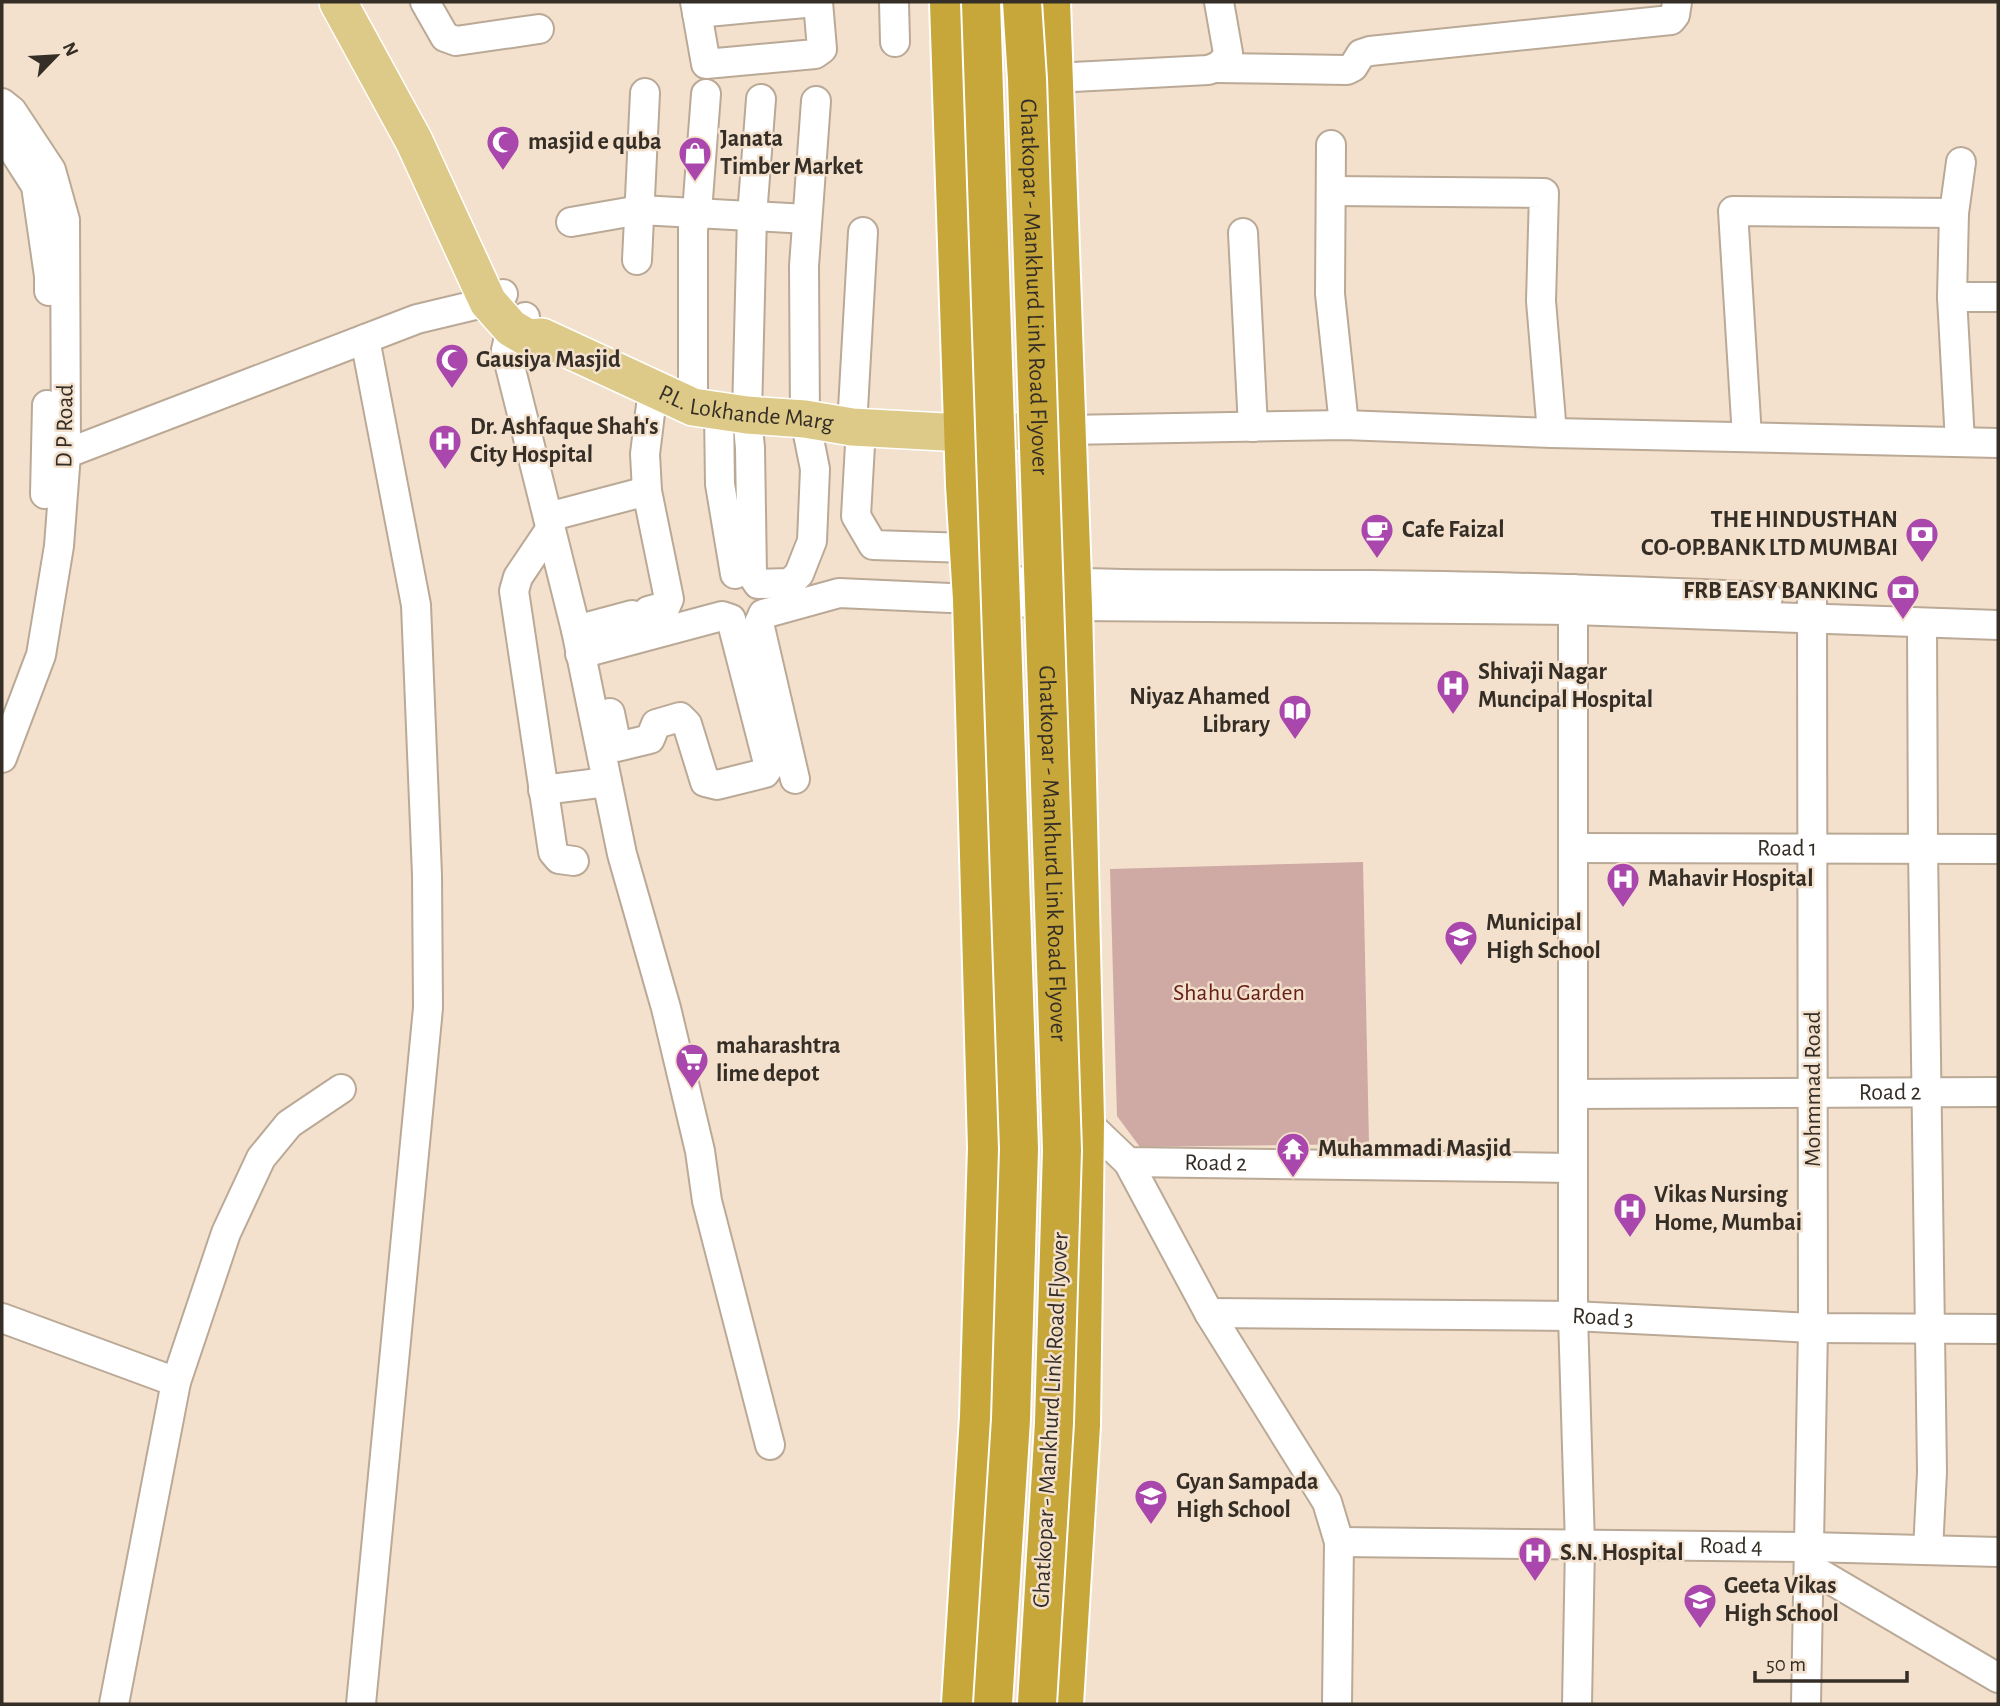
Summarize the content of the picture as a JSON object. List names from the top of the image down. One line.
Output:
{"streets":{"highway":["Ghatkopar - Mankhurd Link Road Flyover"],"main road":["P.L. Lokhande Marg"],"street":["D P Road","Road 1","Mohmmad Road","Road 2","Road 3","Road 4"]},"crossings":[["Road 1","Mohmmad Road"],["Mohmmad Road","Road 2"],["Mohmmad Road","Road 3"],["Mohmmad Road","Road 4"]],"parks":["Shahu Garden"],"places":{"mosque":["masjid e quba","Gausiya Masjid"],"shop":["Janata Timber Market"],"hospital":["Dr. Ashfaque Shah's City Hospital","Shivaji Nagar Muncipal Hospital","Mahavir Hospital","Vikas Nursing Home, Mumbai","S.N. Hospital"],"cafe":["Cafe Faizal"],"bank":["THE HINDUSTHAN CO-OP.BANK LTD MUMBAI","FRB EASY BANKING"],"library":["Niyaz Ahamed Library"],"school or university":["Municipal High School","Gyan Sampada High School","Geeta Vikas High School"],"supermarket":["maharashtra lime depot"],"temple":["Muhammadi Masjid"]},"scale_bar":"50 m","north":"top right"}
